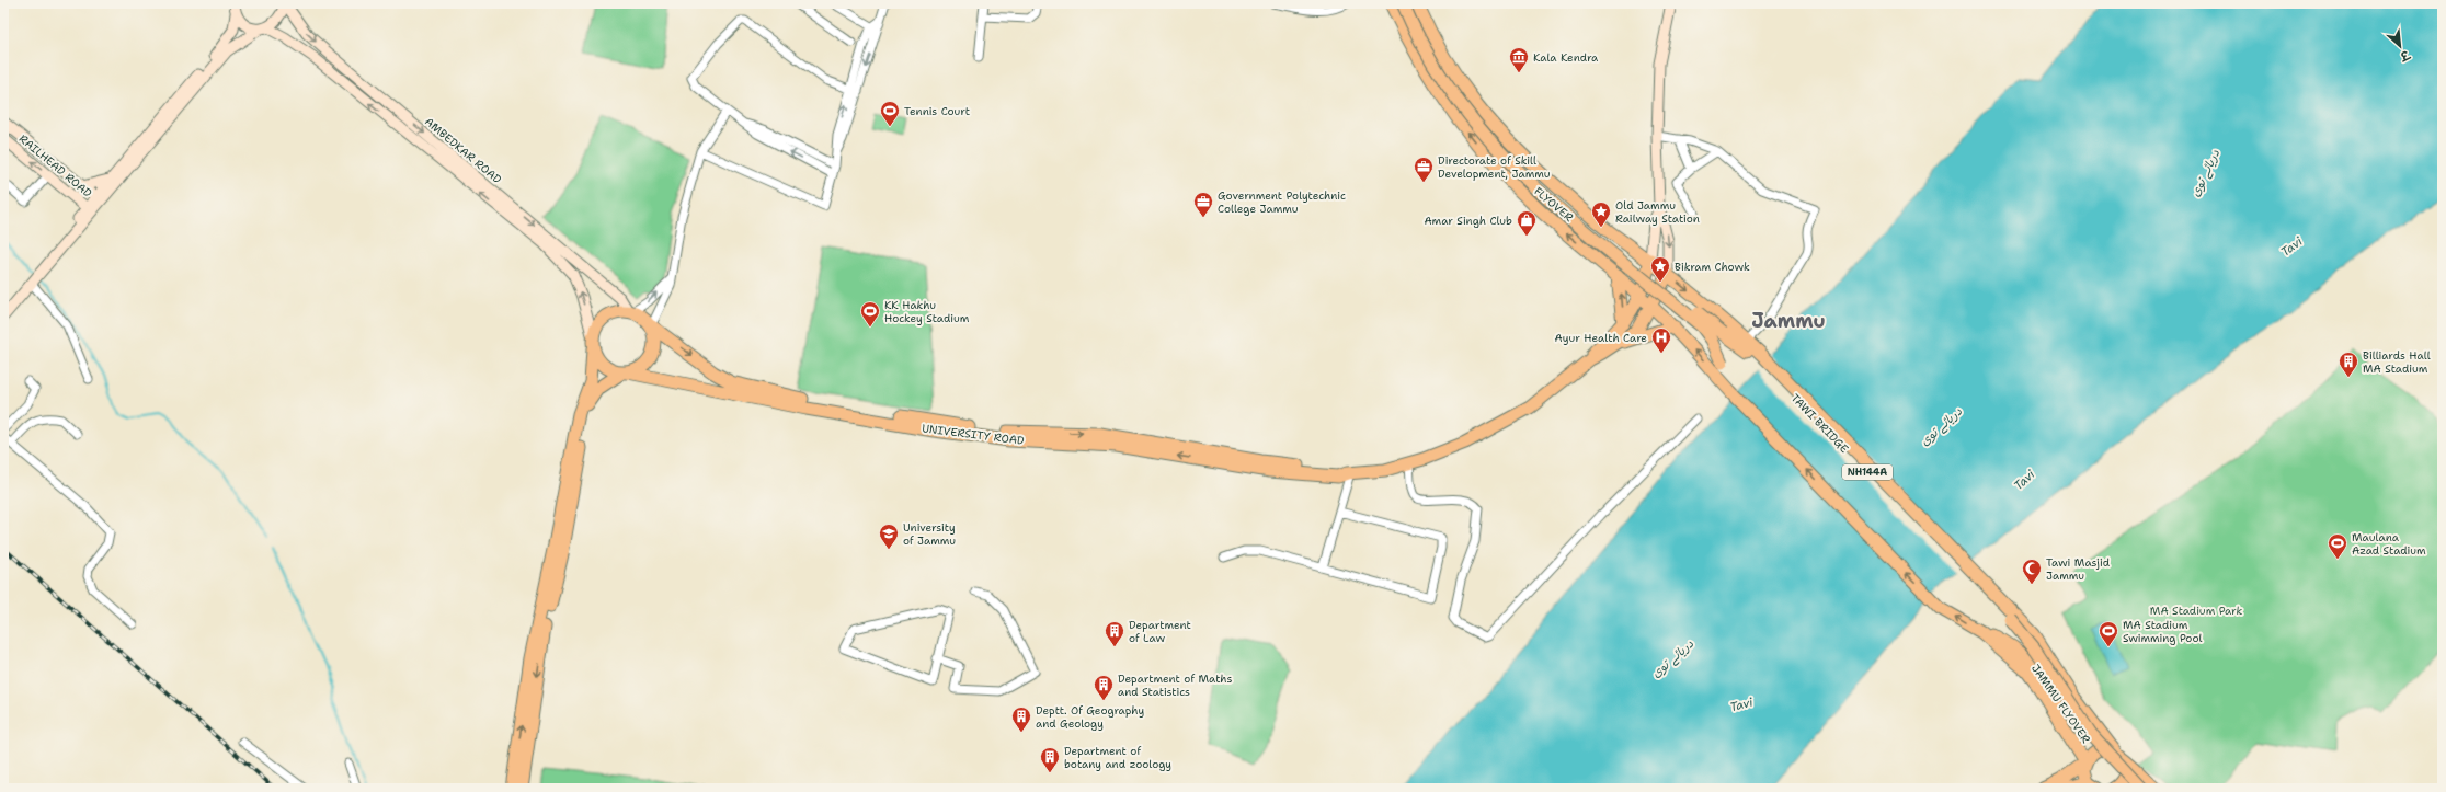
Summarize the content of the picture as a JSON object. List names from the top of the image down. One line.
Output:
{"streets":{"main road":["AMBEDKAR ROAD","RAILHEAD ROAD","FLYOVER","TAWI BRIDGE","UNIVERSITY ROAD","NH144A","JAMMU FLYOVER"]},"crossings":[["AMBEDKAR ROAD","UNIVERSITY ROAD"],["FLYOVER","TAWI BRIDGE"],["TAWI BRIDGE","JAMMU FLYOVER"]],"districts":["Jammu"],"water":["دریائے توی","Tavi"],"parks":["MA Stadium Park"],"places":{"museum":["Kala Kendra"],"sports":["Tennis Court","KK Hakhu Hockey Stadium","Maulana Azad Stadium","MA Stadium Swimming Pool"],"office":["Directorate of Skill Development, Jammu","Government Polytechnic College Jammu"],"place":["Old Jammu Railway Station","Bikram Chowk"],"shop":["Amar Singh Club"],"hospital":["Ayur Health Care"],"building":["Billiards Hall MA Stadium","Department of Law","Department of Maths and Statistics","Deptt. Of Geography and Geology","Department of botany and zoology"],"school or university":["University of Jammu"],"mosque":["Tawi Masjid Jammu"]},"north":"bottom right"}
